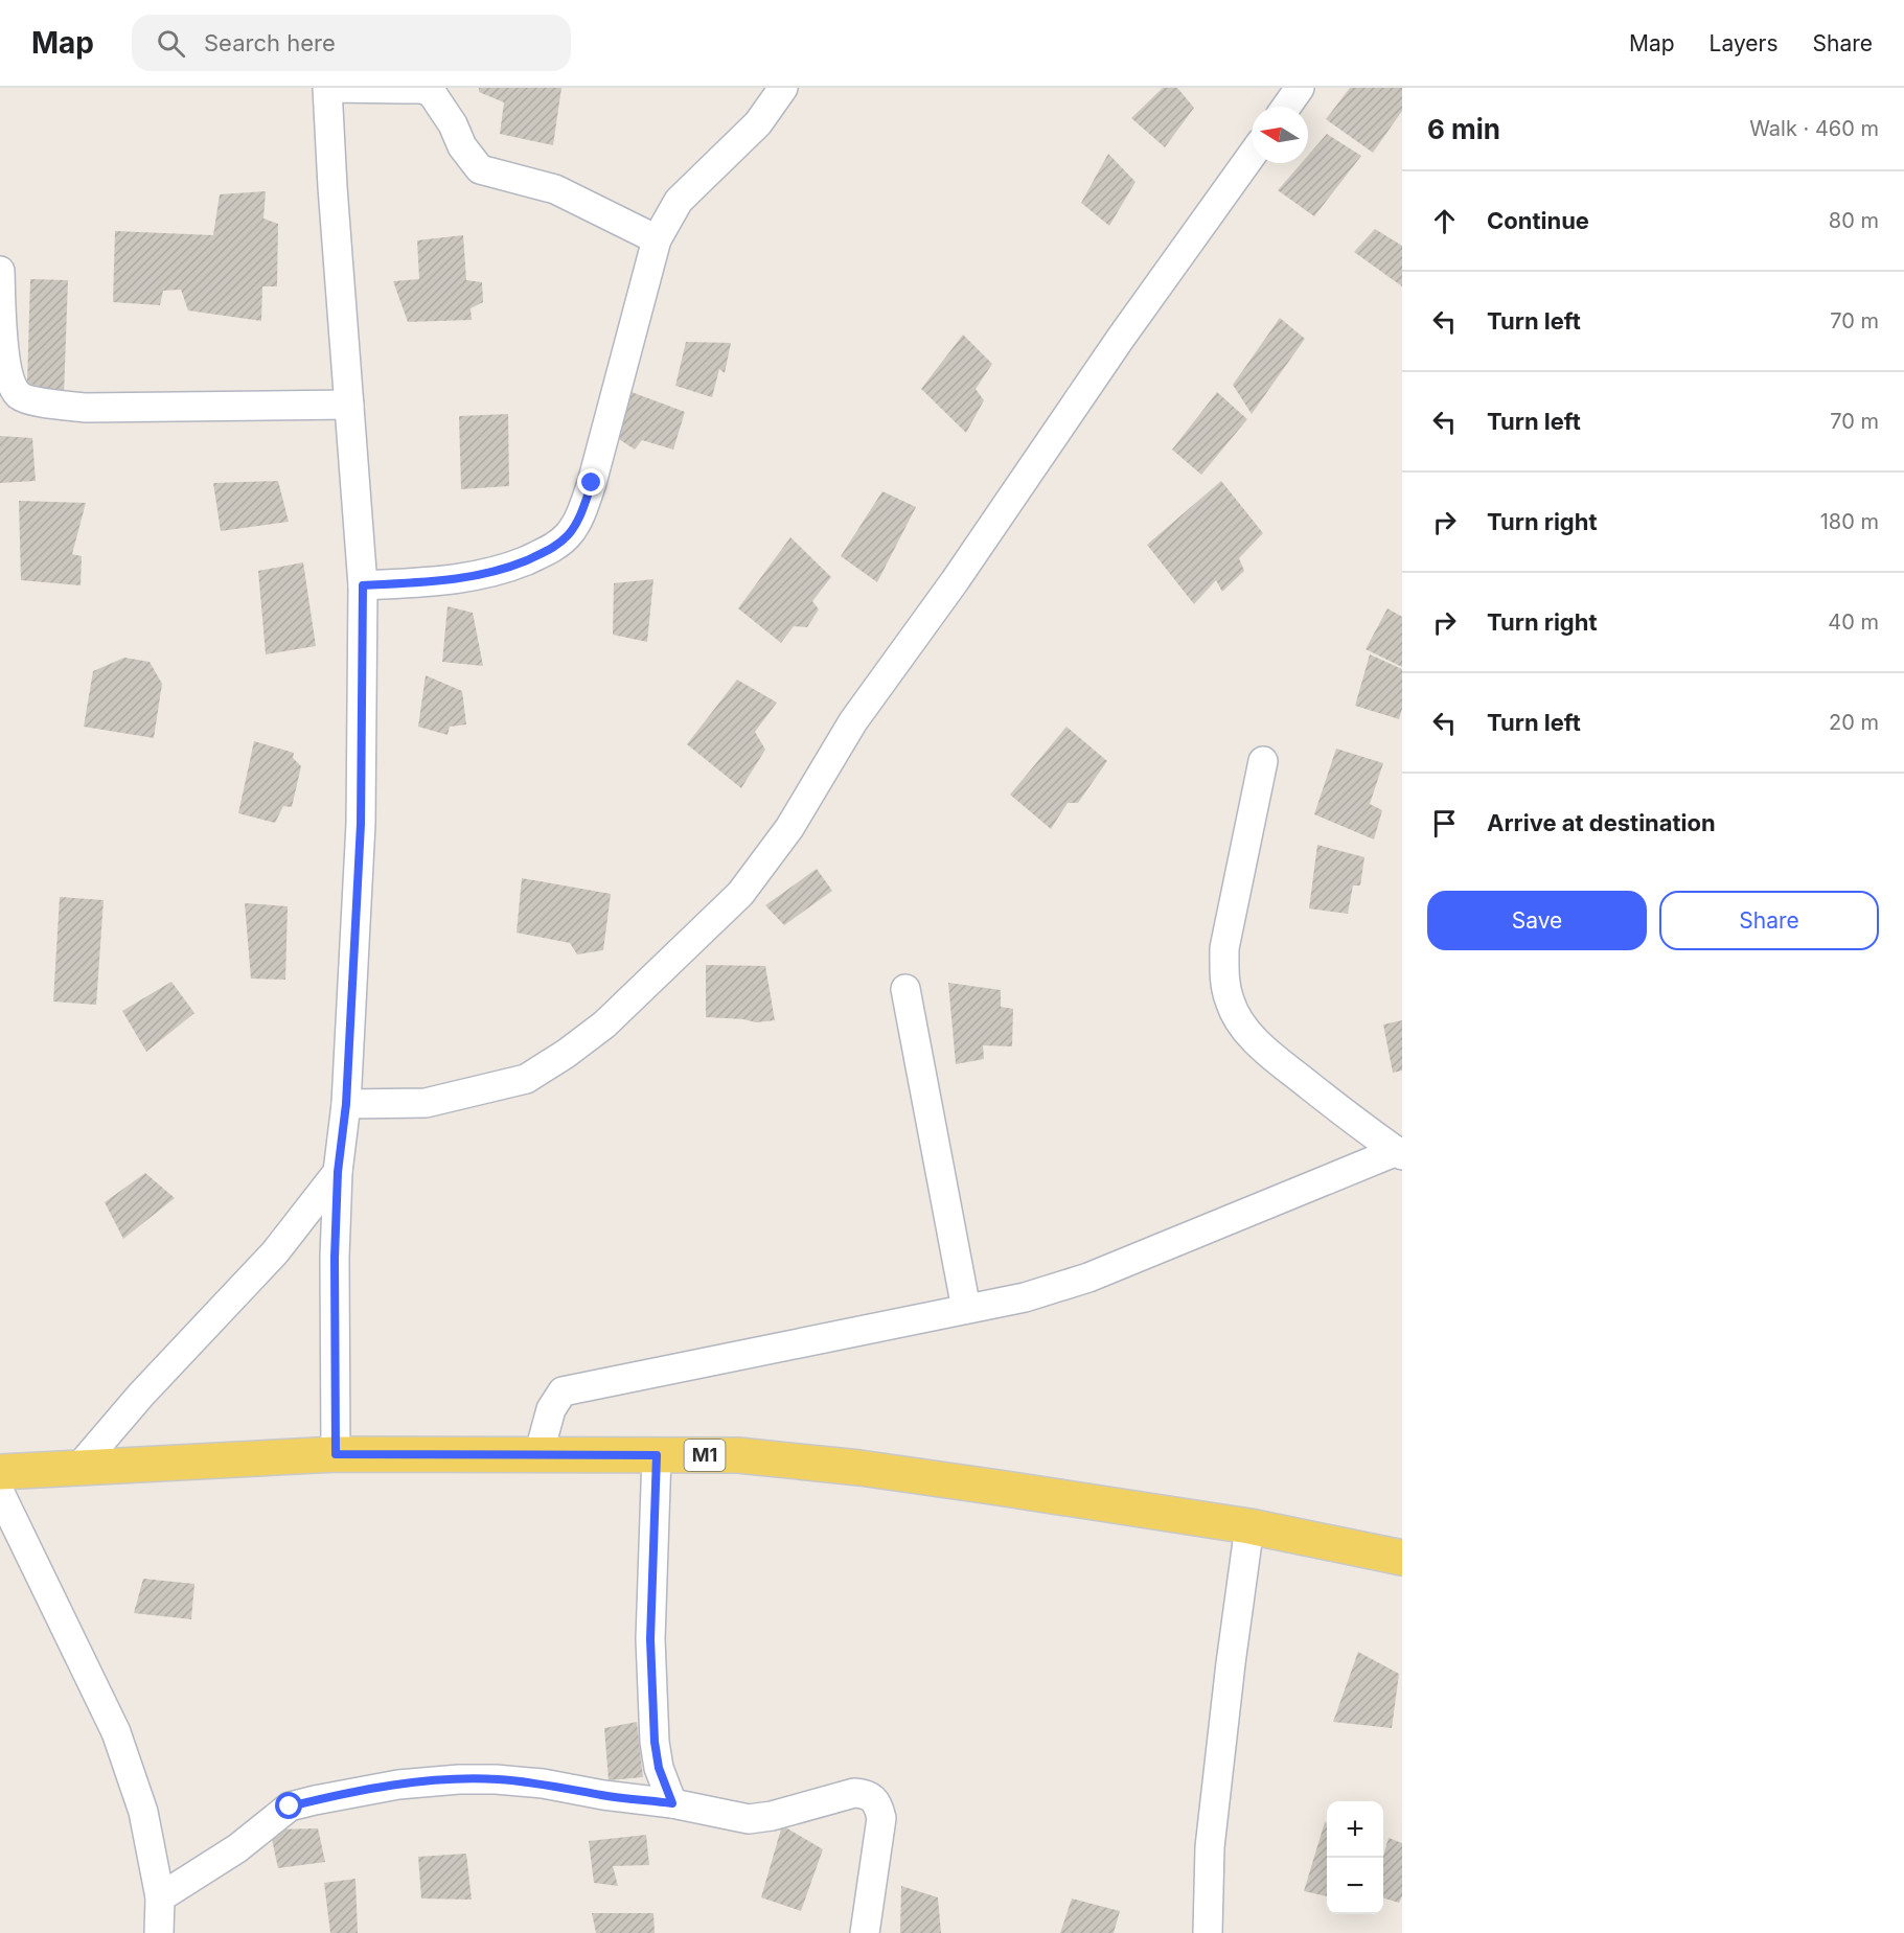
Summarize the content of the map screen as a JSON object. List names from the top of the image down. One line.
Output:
{"streets":{"main road":["M1"]},"north":"left","page":{"header":"Map","search":"Search here","nav":["Map","Layers","Share"],"heading":["6 min","Walk · 460 m"],"list":[["Continue","80 m"],["Turn left","70 m"],["Turn left","70 m"],["Turn right","180 m"],["Turn right","40 m"],["Turn left","20 m"],"Arrive at destination"],"buttons":["Save","Share"],"map_buttons":["+","−"]}}
